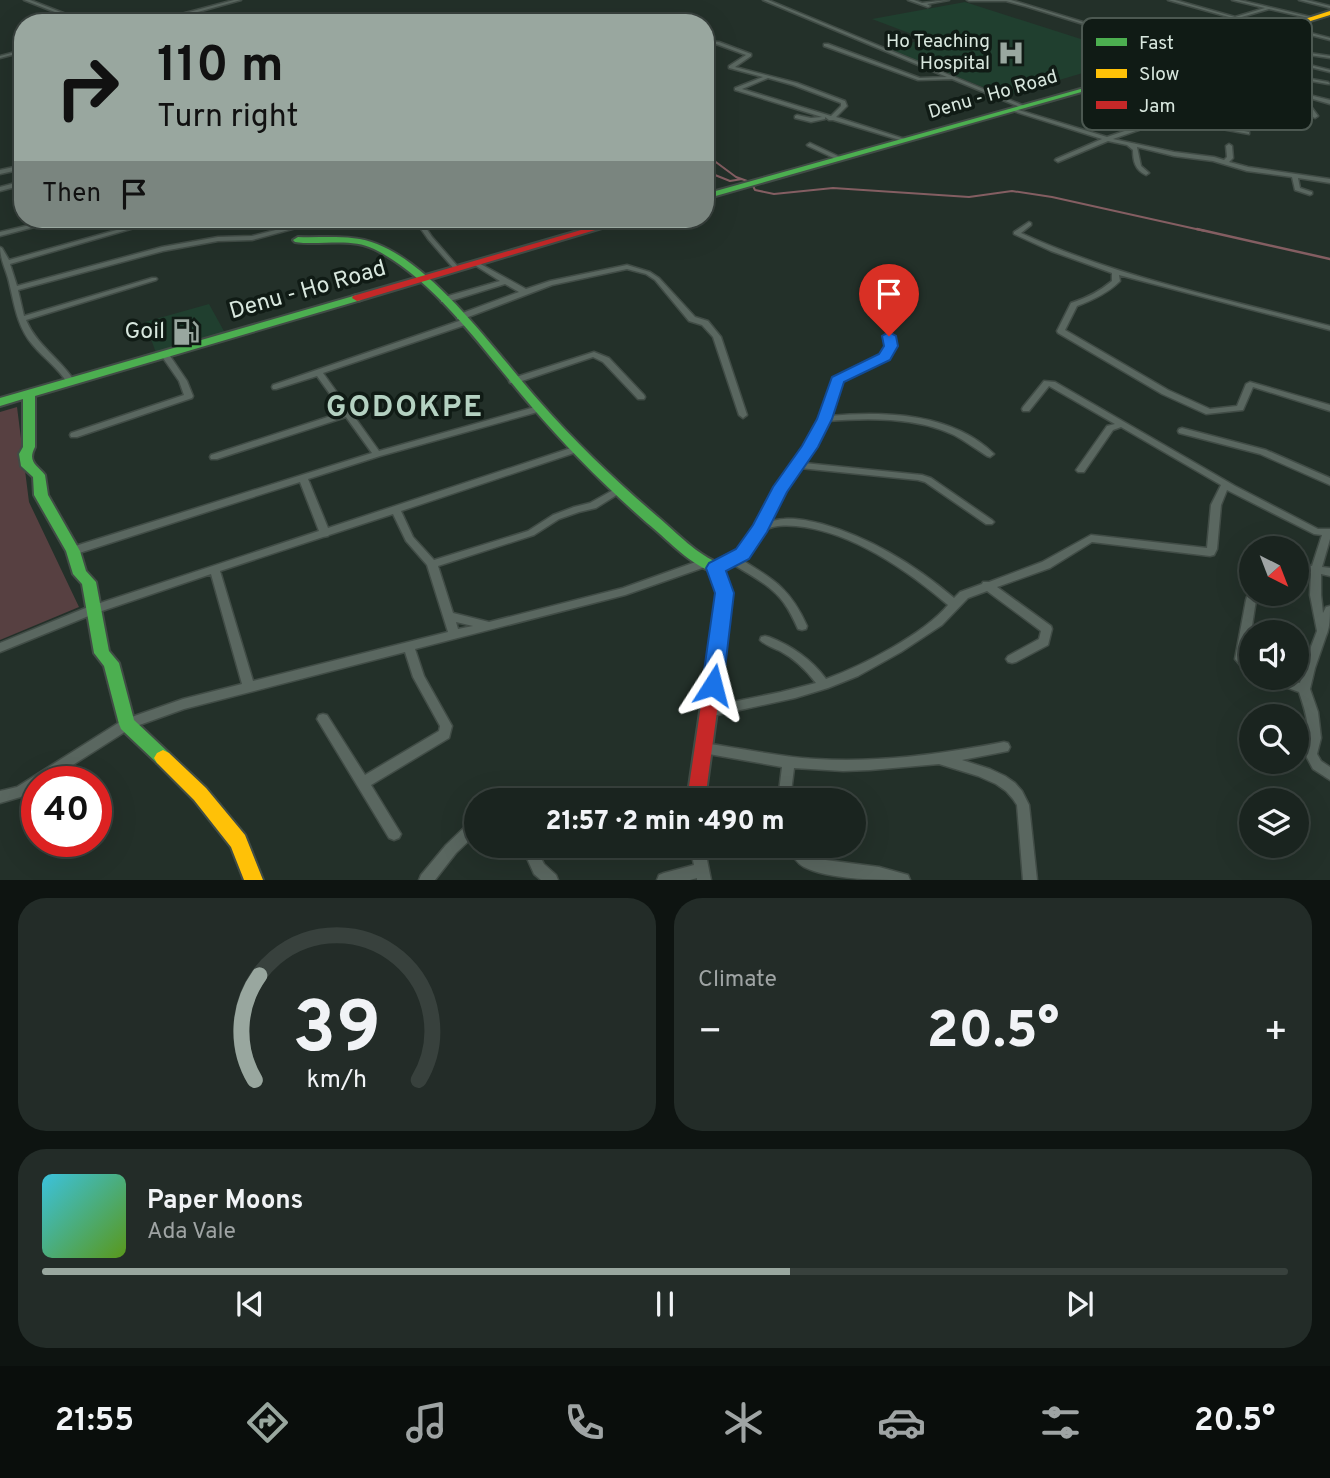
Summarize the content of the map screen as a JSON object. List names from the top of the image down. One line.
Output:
{"streets":{"main road":["Denu - Ho Road"]},"districts":["GODOKPE"],"places":{"hospital":["Ho Teaching Hospital"],"fuel station":["Goil"]},"legend":["Fast","Slow","Jam"],"north":"bottom right","page":{"turn":["110 m","Turn right"],"then":"Then","limit":"40","trip":"21:57 · 2 min · 490 m","tile":"Climate","heat":["−","20.5°","+"],"song":["Paper Moons","Ada Vale"],"tabs":["21:55","20.5°"],"gauge":["39","km/h"]}}
